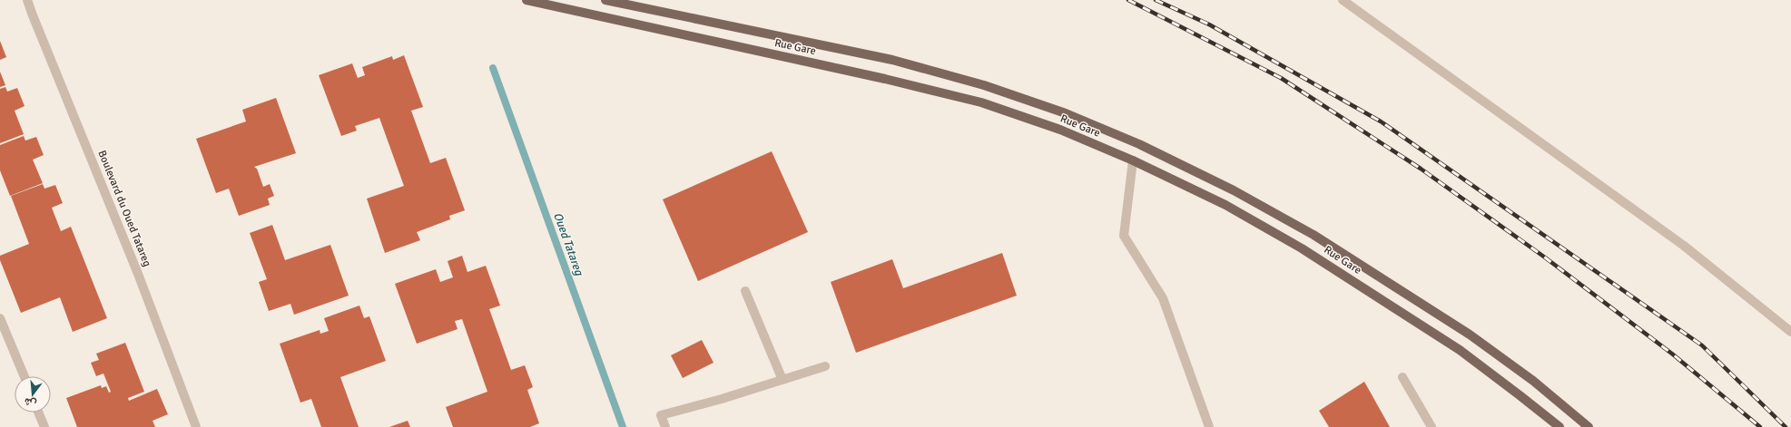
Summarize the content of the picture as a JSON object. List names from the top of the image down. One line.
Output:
{"streets":{"main road":["Rue Gare"],"street":["Boulevard du Oued Tatareg"]},"water":["Oued Tatareg"],"north":"bottom"}
